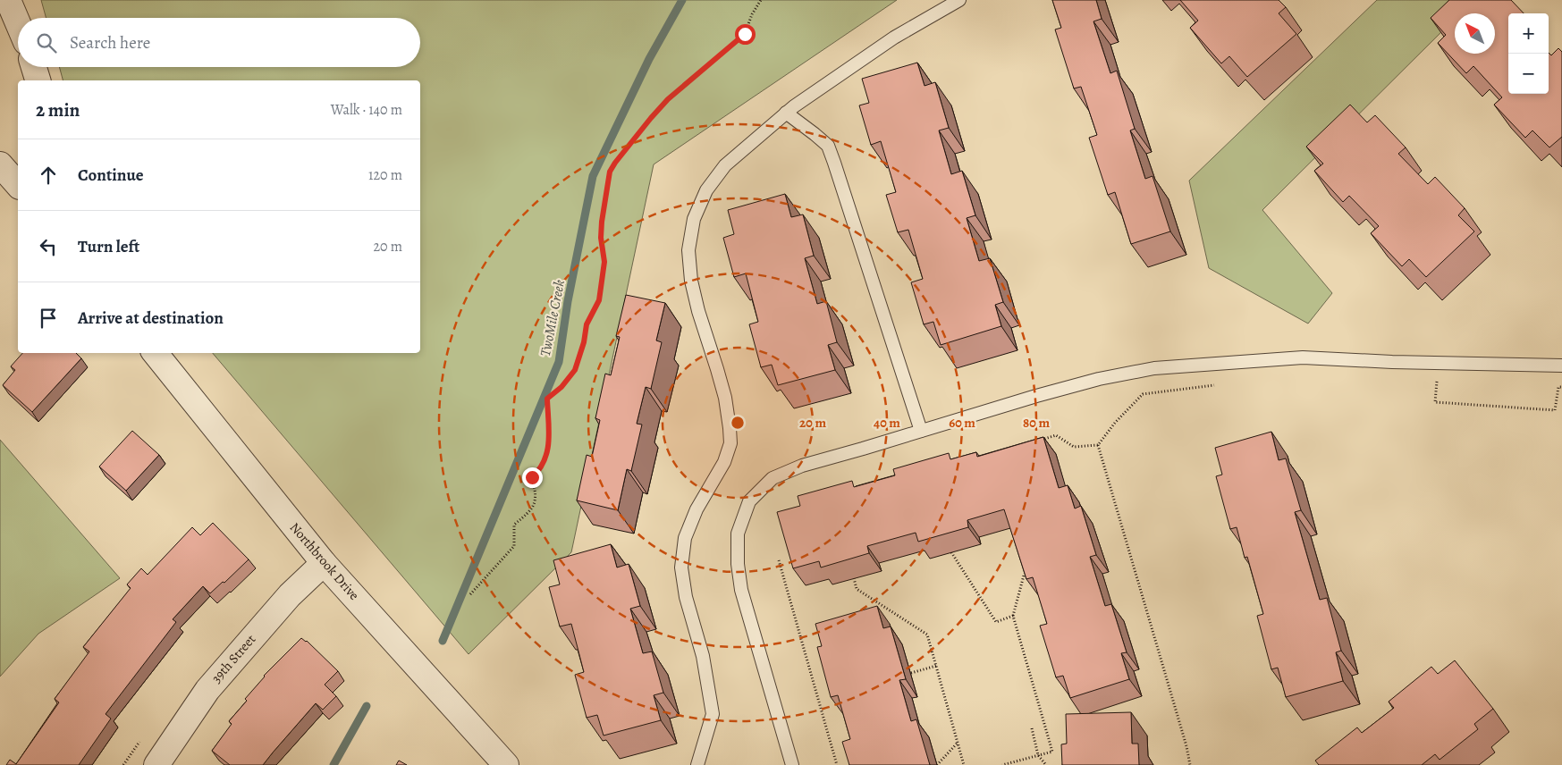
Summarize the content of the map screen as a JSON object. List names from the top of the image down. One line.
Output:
{"streets":{"street":["Northbrook Drive","39th Street"]},"crossings":[["Northbrook Drive","39th Street"]],"water":["TwoMile Creek"],"north":"top left","page":{"map_buttons":["+","−"],"search":"Search here","heading":["2 min","Walk · 140 m"],"list":[["Continue","120 m"],["Turn left","20 m"],"Arrive at destination"]},"rings":["20 m","40 m","60 m","80 m"]}
